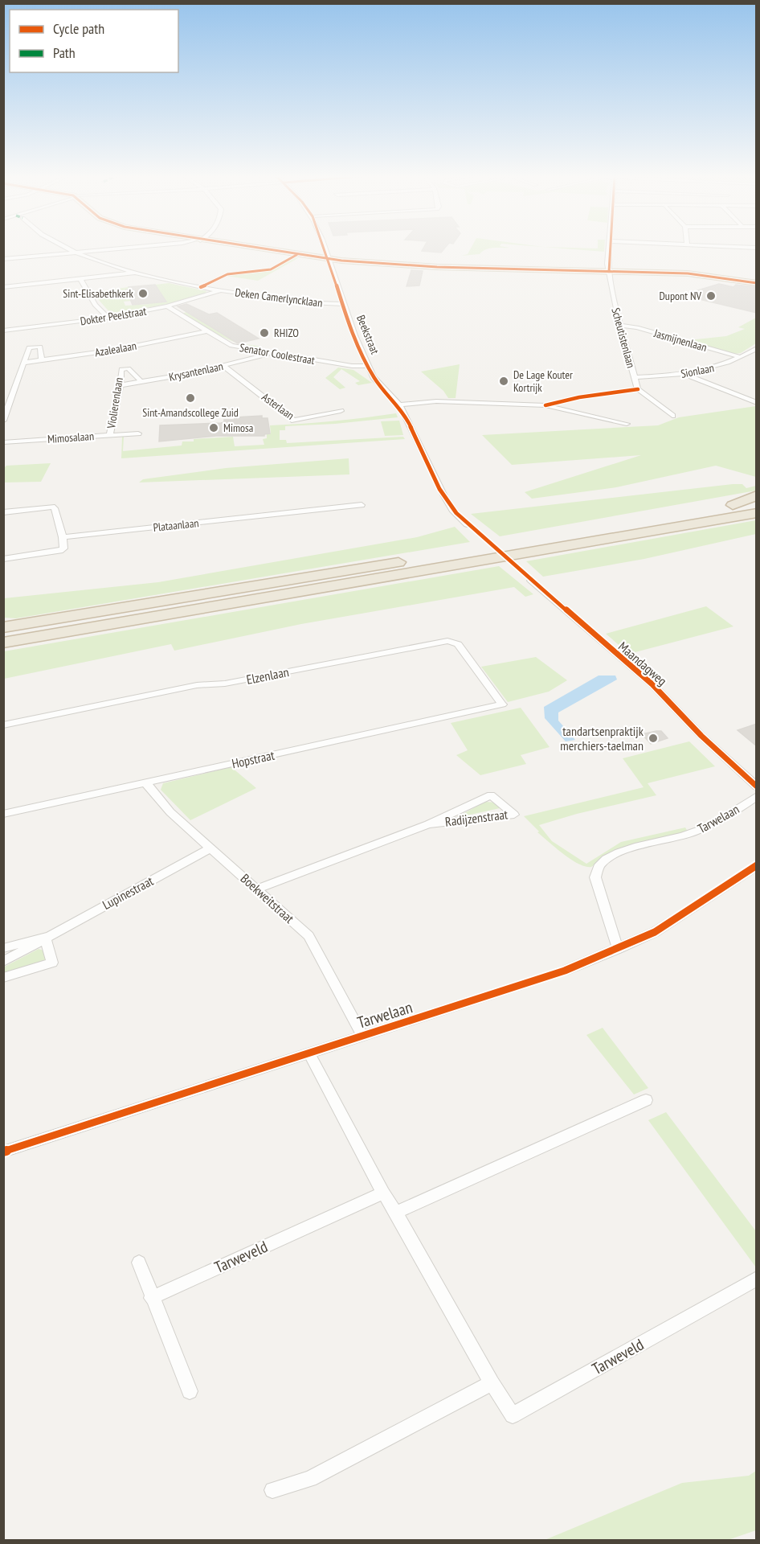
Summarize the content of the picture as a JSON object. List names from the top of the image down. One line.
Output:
{"streets":{"street":["Deken Camerlyncklaan","Dokter Peelstraat","Beekstraat","Scheutistenlaan","Jasmijnenlaan","Azalealaan","Senator Coolestraat","Sionlaan","Krysantenlaan","Violierenlaan","Asterlaan","Mimosalaan","Plataanlaan","Maandagweg","Elzenlaan","Hopstraat","Radijzenstraat","Tarwelaan","Lupinestraat","Boekweitstraat","Tarweveld"]},"crossings":[["Deken Camerlyncklaan","Dokter Peelstraat"],["Deken Camerlyncklaan","Beekstraat"],["Dokter Peelstraat","Senator Coolestraat"],["Beekstraat","Senator Coolestraat"],["Scheutistenlaan","Jasmijnenlaan"],["Scheutistenlaan","Sionlaan"],["Jasmijnenlaan","Sionlaan"],["Azalealaan","Senator Coolestraat"],["Senator Coolestraat","Krysantenlaan"],["Krysantenlaan","Violierenlaan"],["Krysantenlaan","Asterlaan"],["Violierenlaan","Mimosalaan"],["Elzenlaan","Hopstraat"],["Hopstraat","Boekweitstraat"],["Radijzenstraat","Boekweitstraat"],["Tarwelaan","Boekweitstraat"],["Tarwelaan","Tarweveld"],["Lupinestraat","Boekweitstraat"]],"places":["Sint-Elisabethkerk","Dupont NV","RHIZO","De Lage Kouter Kortrijk","Sint-Amandscollege Zuid","Mimosa","tandartsenpraktijk merchiers-taelman"],"legend":["Cycle path","Path"]}
